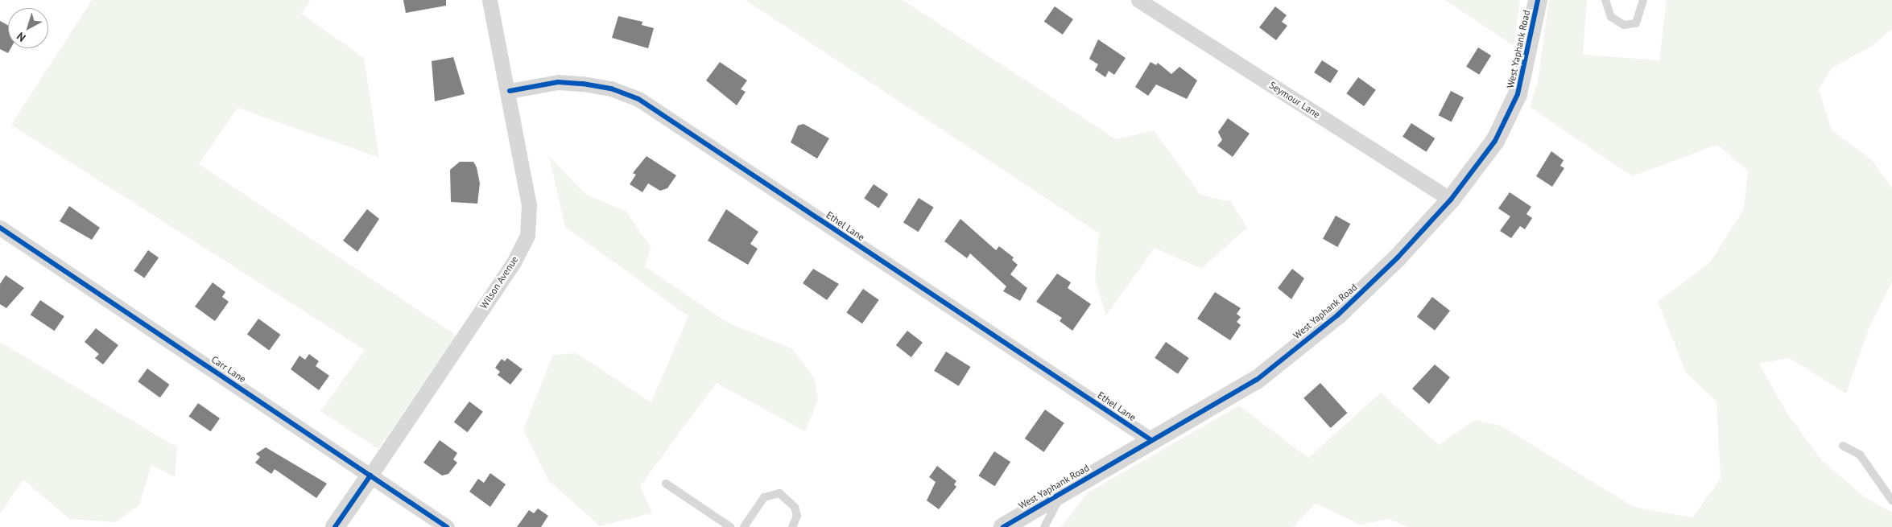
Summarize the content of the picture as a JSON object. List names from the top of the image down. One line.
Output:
{"streets":{"street":["West Yaphank Road","Seymour Lane","Ethel Lane","Wilson Avenue","Carr Lane"]},"crossings":[["West Yaphank Road","Seymour Lane"],["West Yaphank Road","Ethel Lane"],["Ethel Lane","Wilson Avenue"],["Wilson Avenue","Carr Lane"]],"north":"bottom left"}
